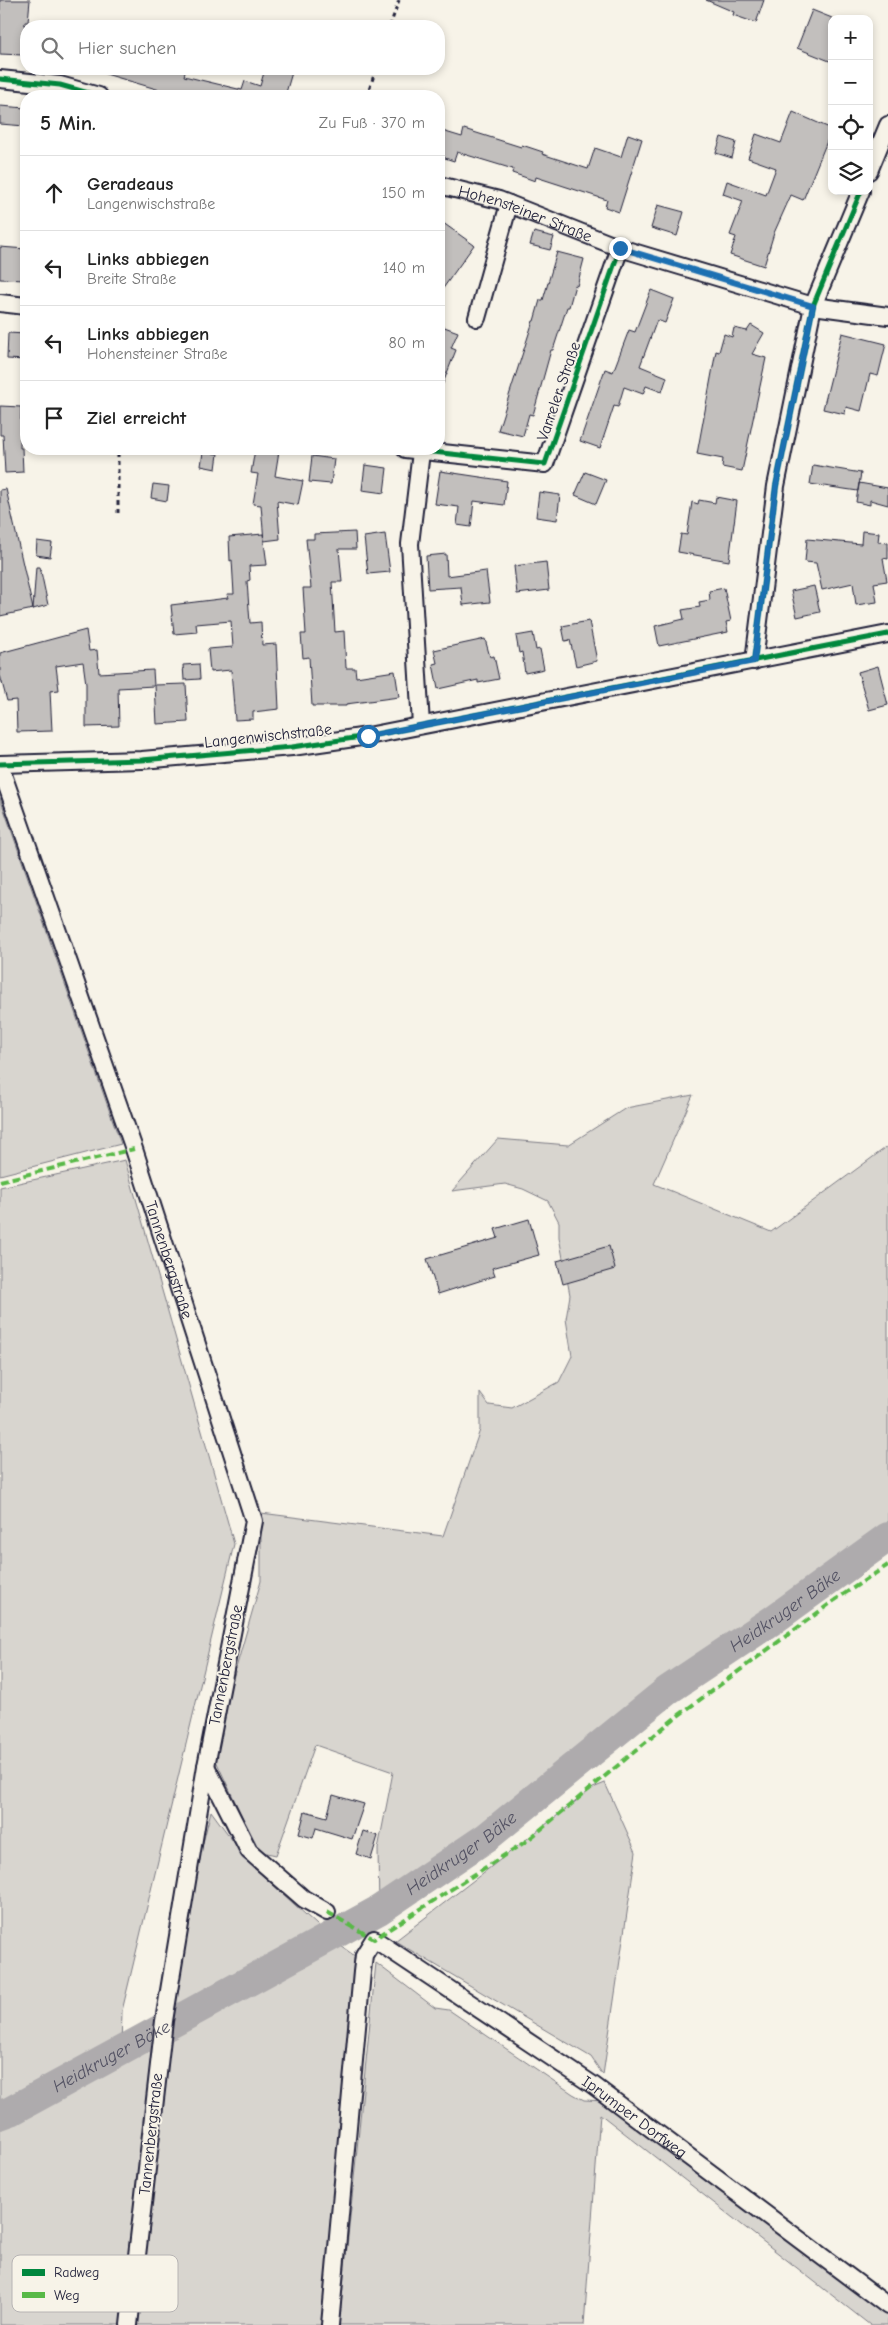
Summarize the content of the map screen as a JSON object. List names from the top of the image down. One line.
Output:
{"streets":{"street":["Hohensteiner Straße","Varreler Straße","Langenwischstraße","Tannenbergstraße","Iprumper Dorfweg"]},"crossings":[["Hohensteiner Straße","Varreler Straße"],["Langenwischstraße","Tannenbergstraße"]],"water":["Heidkruger Bäke"],"legend":["Radweg","Weg"],"page":{"map_buttons":["+","−"],"search":"Hier suchen","heading":["5 Min.","Zu Fuß · 370 m"],"list":[["Geradeaus","Langenwischstraße","150 m"],["Links abbiegen","Breite Straße","140 m"],["Links abbiegen","Hohensteiner Straße","80 m"],"Ziel erreicht"]}}
